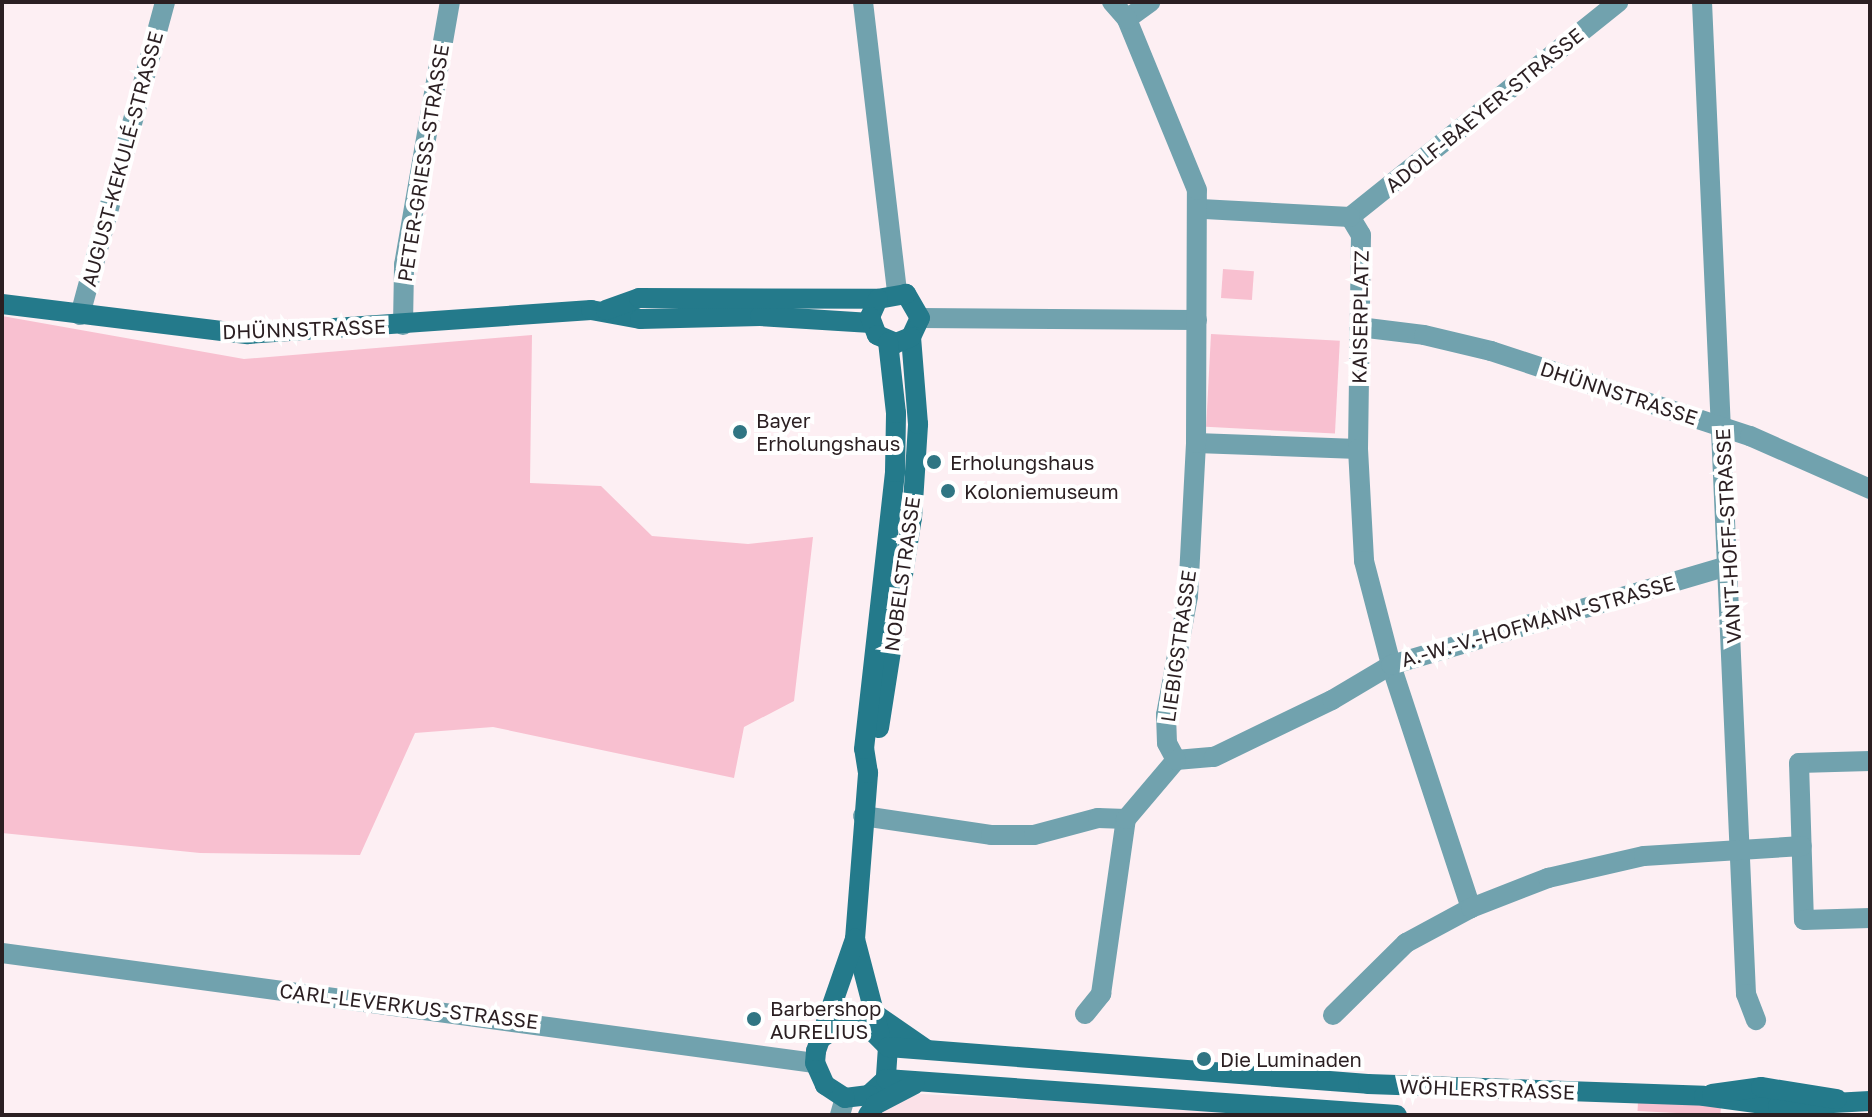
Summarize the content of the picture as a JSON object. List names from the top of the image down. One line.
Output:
{"streets":{"main road":["DHÜNNSTRASSE","NOBELSTRASSE","WÖHLERSTRASSE"],"street":["ADOLF-BAEYER-STRASSE","AUGUST-KEKULÉ-STRASSE","PETER-GRIESS-STRASSE","KAISERPLATZ","VAN'T-HOFF-STRASSE","A.-W.-V.-HOFMANN-STRASSE","LIEBIGSTRASSE","CARL-LEVERKUS-STRASSE"]},"crossings":[["ADOLF-BAEYER-STRASSE","KAISERPLATZ"],["AUGUST-KEKULÉ-STRASSE","DHÜNNSTRASSE"],["PETER-GRIESS-STRASSE","DHÜNNSTRASSE"],["KAISERPLATZ","DHÜNNSTRASSE"],["DHÜNNSTRASSE","VAN'T-HOFF-STRASSE"],["DHÜNNSTRASSE","NOBELSTRASSE"],["VAN'T-HOFF-STRASSE","A.-W.-V.-HOFMANN-STRASSE"],["NOBELSTRASSE","CARL-LEVERKUS-STRASSE"],["NOBELSTRASSE","WÖHLERSTRASSE"],["A.-W.-V.-HOFMANN-STRASSE","LIEBIGSTRASSE"],["CARL-LEVERKUS-STRASSE","WÖHLERSTRASSE"]],"places":["Bayer Erholungshaus","Erholungshaus","Koloniemuseum","Barbershop AURELIUS","Die Luminaden"]}
